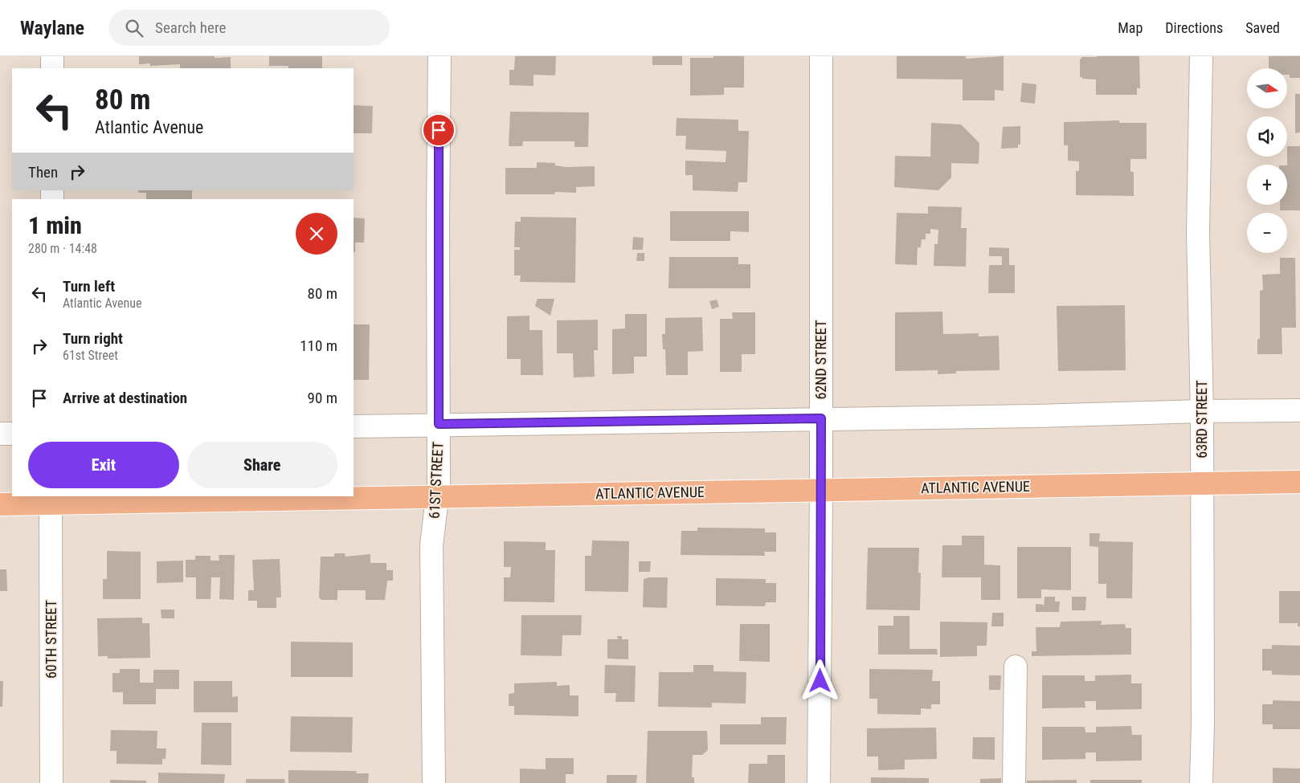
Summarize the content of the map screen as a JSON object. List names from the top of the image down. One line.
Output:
{"streets":{"highway":["ATLANTIC AVENUE"],"street":["62ND STREET","63RD STREET","61ST STREET","60TH STREET"]},"crossings":[["62ND STREET","ATLANTIC AVENUE"],["63RD STREET","ATLANTIC AVENUE"],["61ST STREET","ATLANTIC AVENUE"],["ATLANTIC AVENUE","60TH STREET"]],"north":"right","page":{"header":"Waylane","search":"Search here","nav":["Map","Directions","Saved"],"map_buttons":["+","−"],"turn":["80 m","Atlantic Avenue"],"then":"Then","heading":["1 min","280 m · 14:48"],"list":[{"name":"Turn left","note":"Atlantic Avenue","value":"80 m"},{"name":"Turn right","note":"61st Street","value":"110 m"},{"name":"Arrive at destination","value":"90 m"}],"buttons":["Exit","Share"]}}
